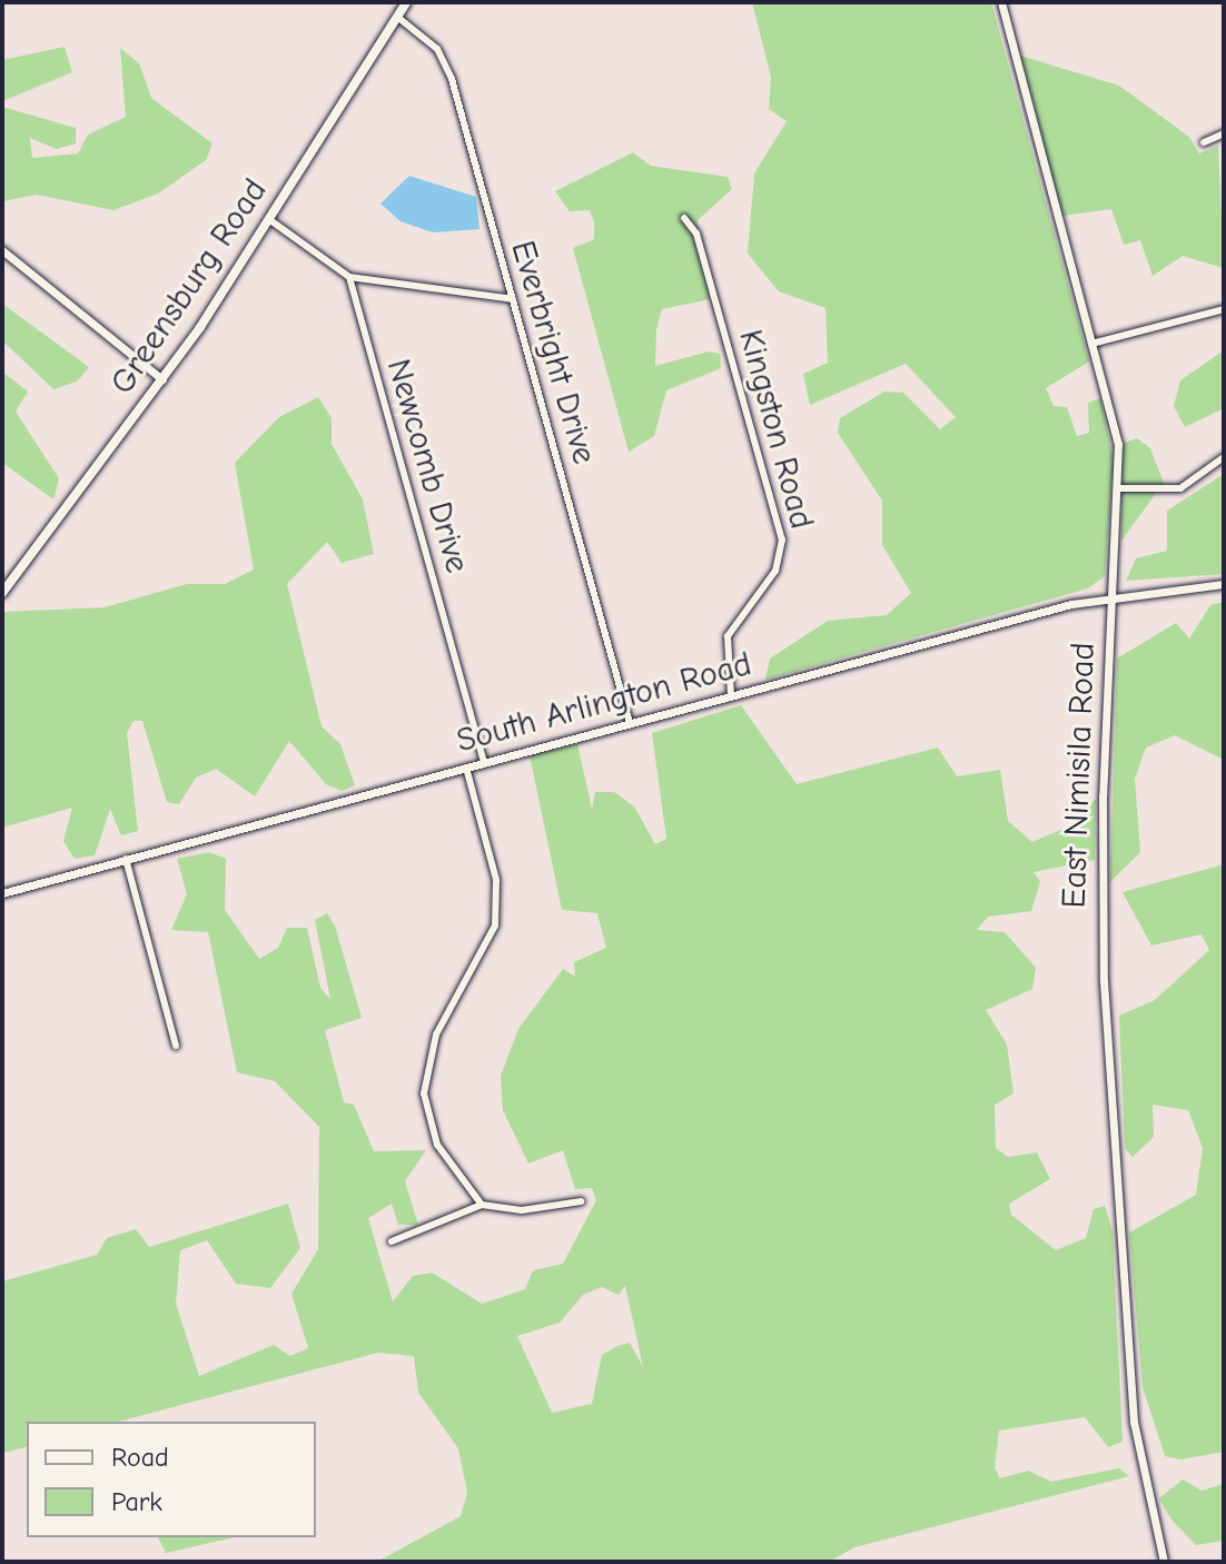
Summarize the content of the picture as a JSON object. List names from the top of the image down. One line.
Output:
{"streets":{"main road":["Greensburg Road"],"street":["Everbright Drive","Kingston Road","Newcomb Drive","South Arlington Road","East Nimisila Road"]},"crossings":[["Greensburg Road","Everbright Drive"],["Everbright Drive","South Arlington Road"],["Kingston Road","South Arlington Road"],["Newcomb Drive","South Arlington Road"],["South Arlington Road","East Nimisila Road"]],"legend":["Road","Park"]}
